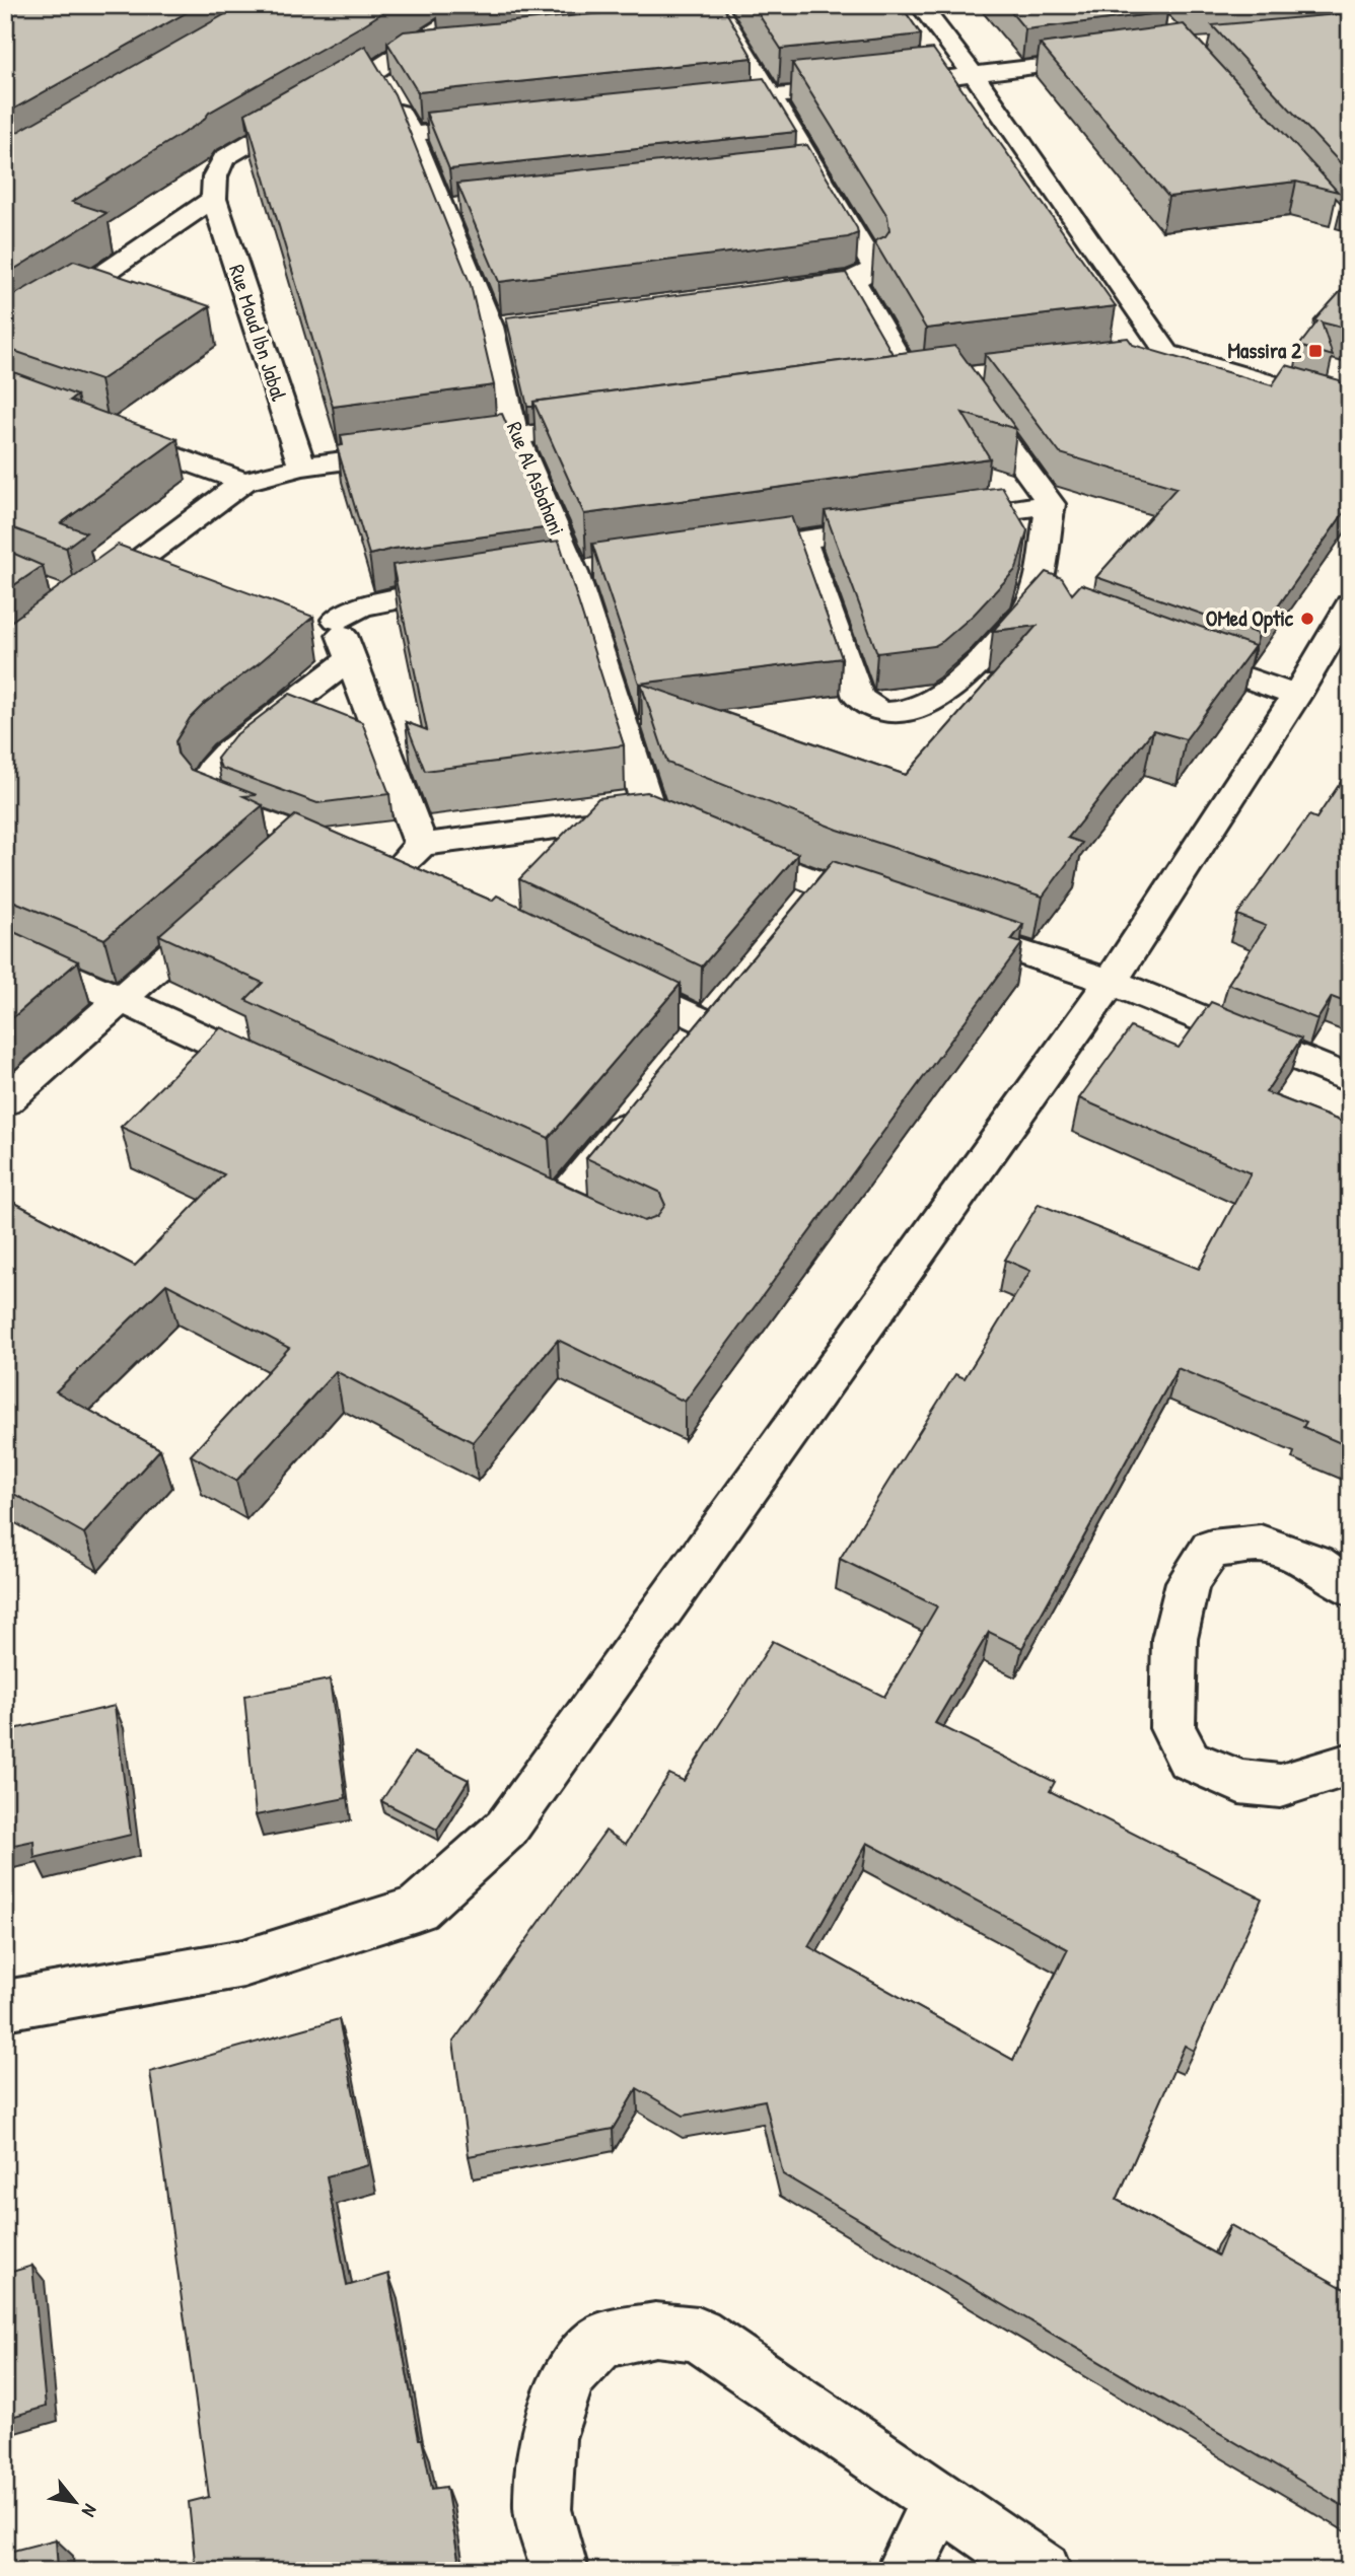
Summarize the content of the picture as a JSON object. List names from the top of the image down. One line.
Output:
{"streets":{"street":["Rue Moud Ibn Jabal","Rue Al Asbahani"]},"places":{"transit":["Massira 2"],"other":["OMed Optic"]},"north":"bottom right"}
